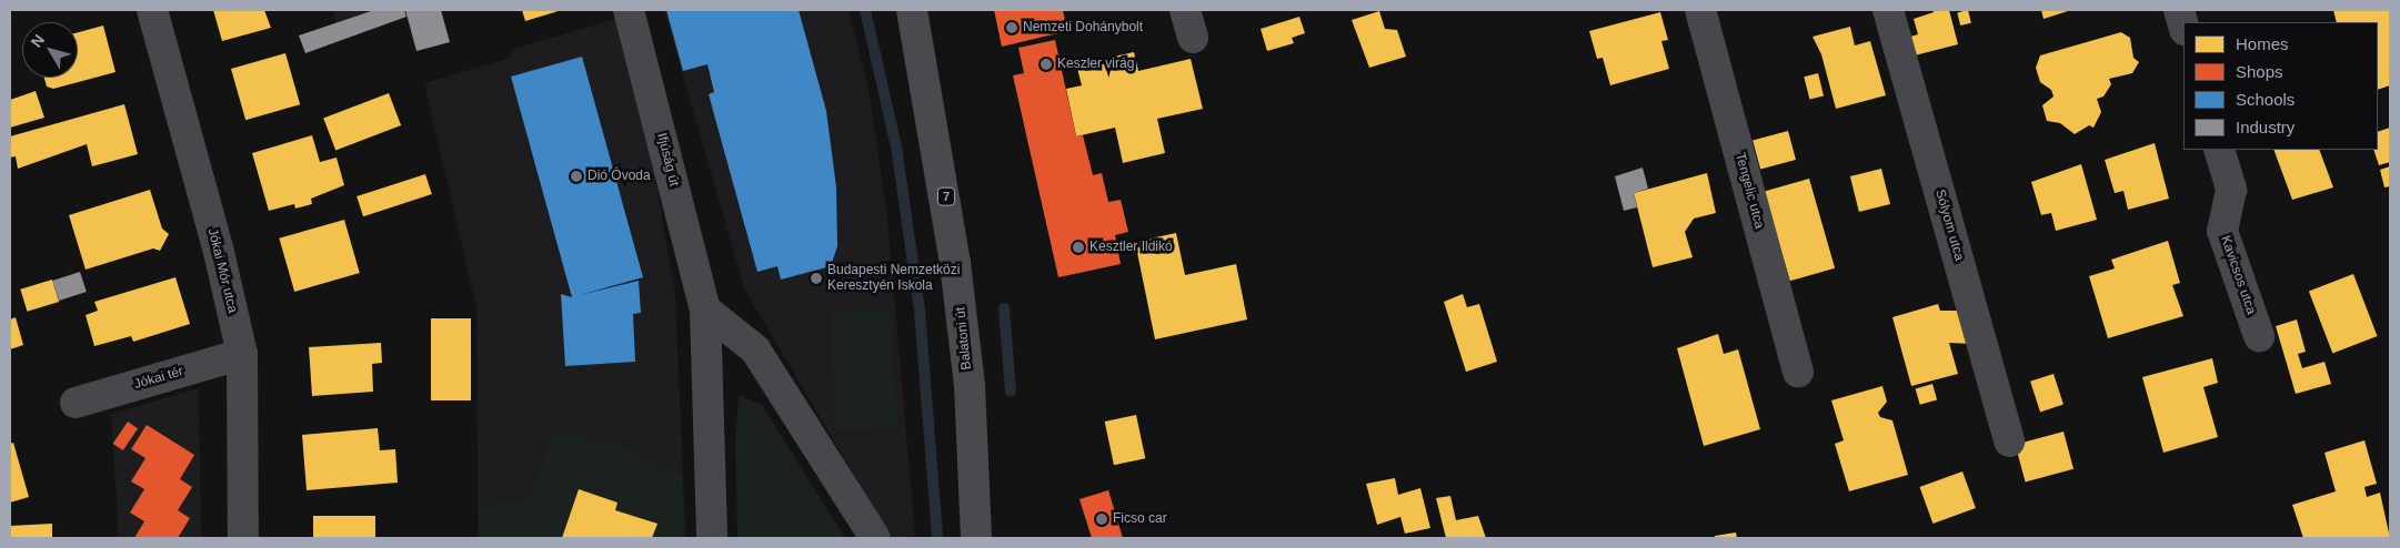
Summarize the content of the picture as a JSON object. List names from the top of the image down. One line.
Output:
{"streets":{"main road":["7","Balatoni út"],"street":["Ifjúság út","Tengelic utca","Sólyom utca","Jókai Mór utca","Kavicsos utca","Jókai tér"]},"crossings":[["Jókai Mór utca","Jókai tér"]],"places":["Nemzeti Dohánybolt","Keszler virág","Dió Óvoda","Kesztler Ildikó","Budapesti Nemzetközi Keresztyén Iskola","Ficso car"],"legend":["Homes","Shops","Schools","Industry"],"north":"top left"}
